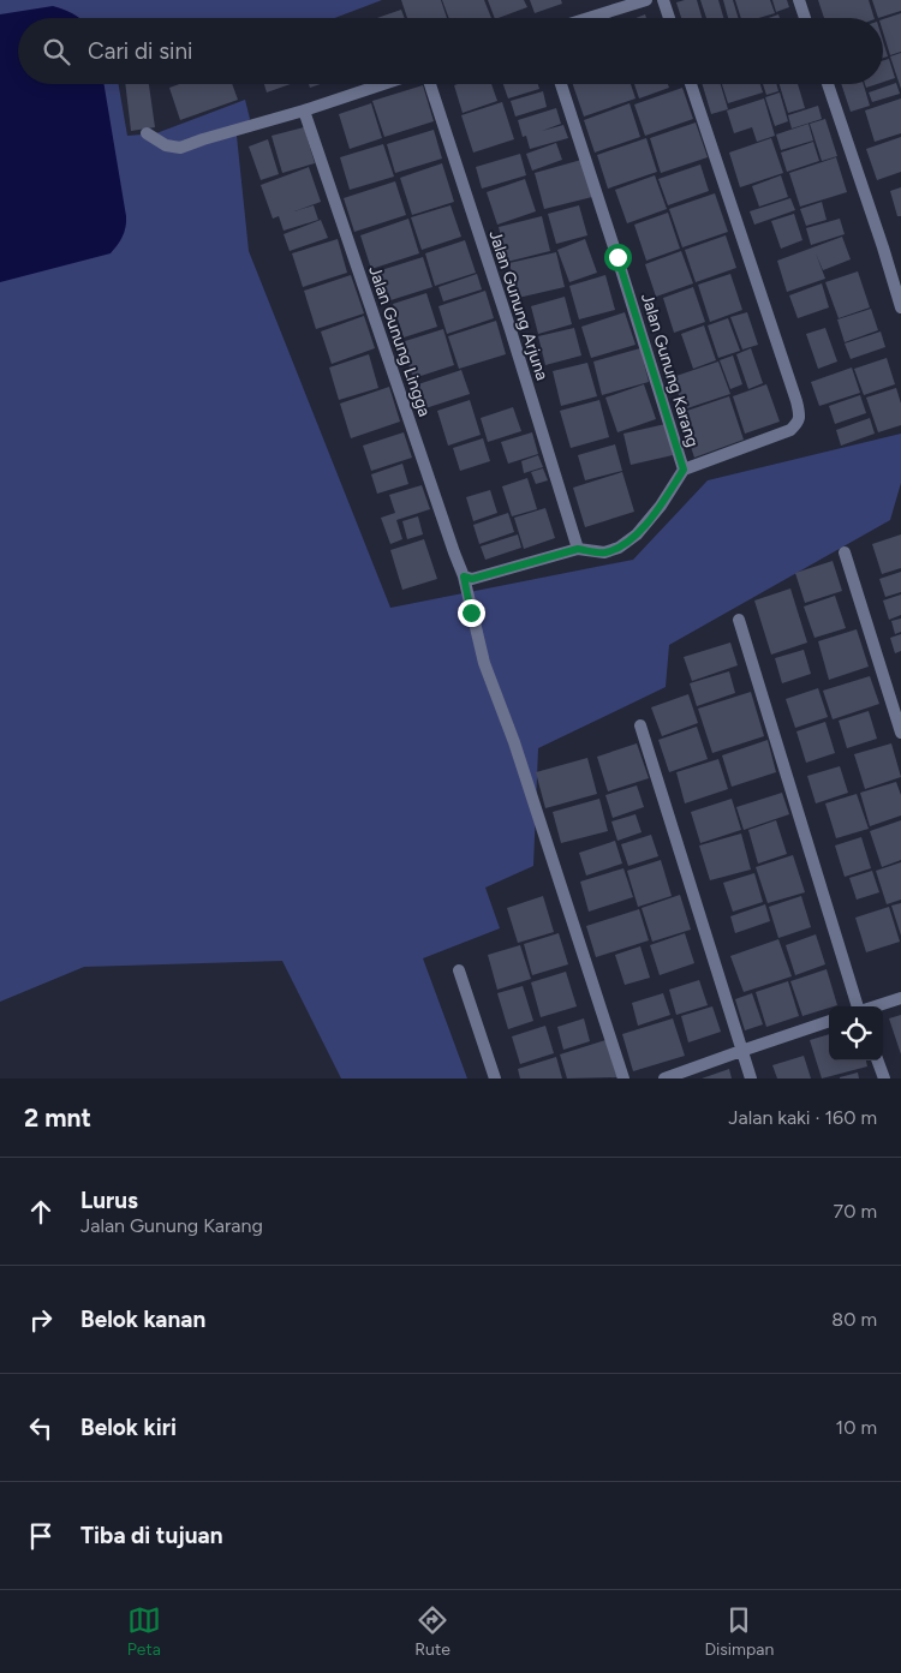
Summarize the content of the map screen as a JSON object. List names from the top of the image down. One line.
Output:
{"streets":{"street":["Jalan Gunung Arjuna","Jalan Gunung Lingga","Jalan Gunung Karang"]},"page":{"search":"Cari di sini","heading":["2 mnt","Jalan kaki · 160 m"],"list":[["Lurus","Jalan Gunung Karang","70 m"],["Belok kanan","80 m"],["Belok kiri","10 m"],"Tiba di tujuan"],"nav":["Peta","Rute","Disimpan"]}}
